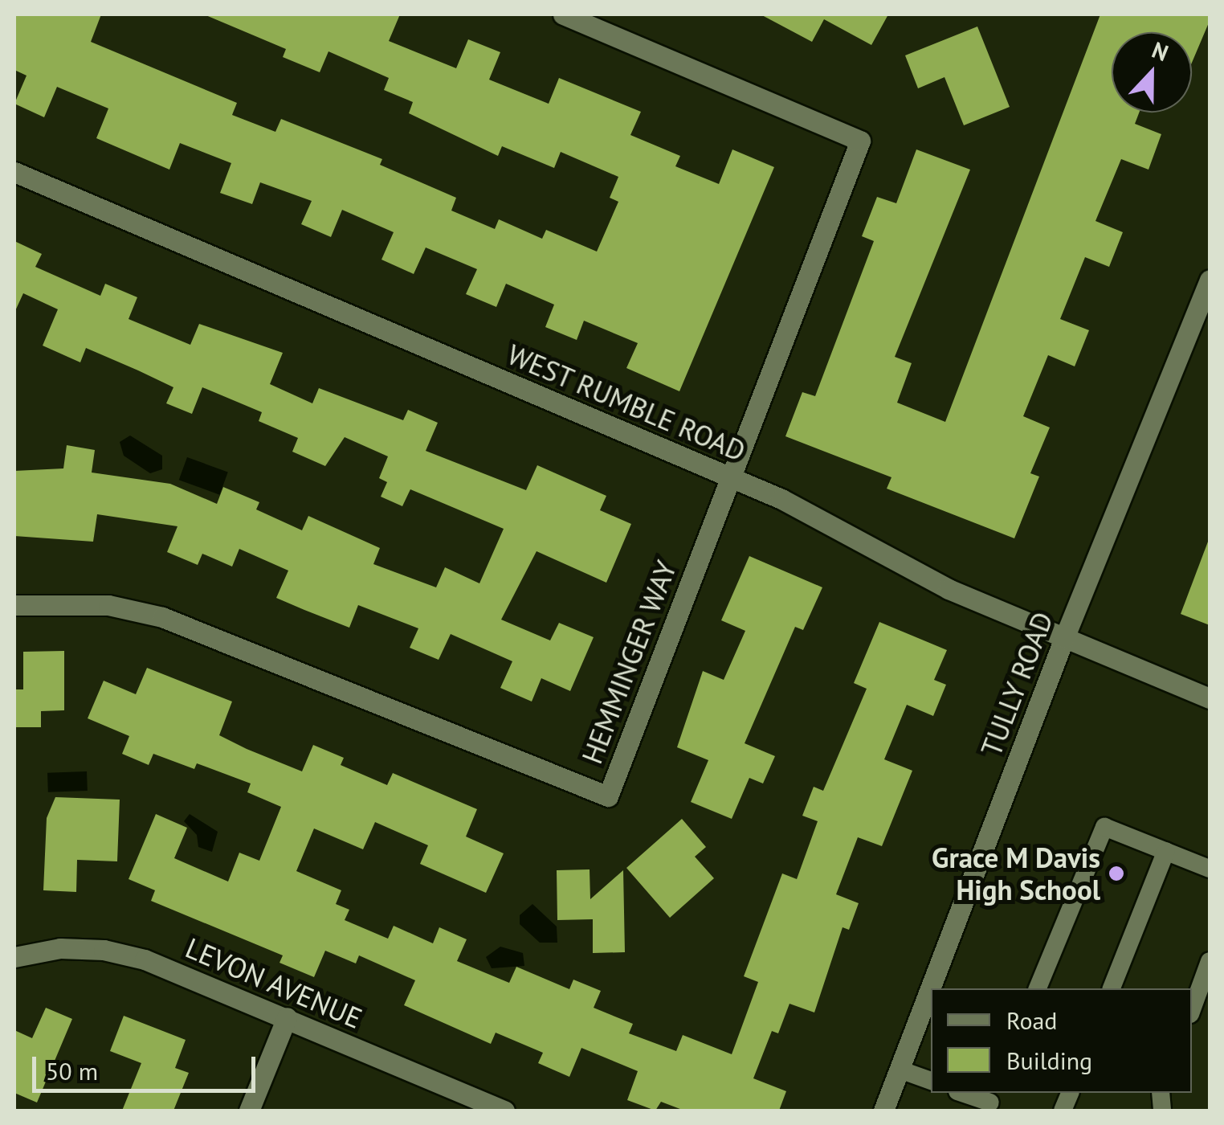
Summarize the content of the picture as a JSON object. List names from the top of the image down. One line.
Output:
{"streets":{"street":["WEST RUMBLE ROAD","HEMMINGER WAY","TULLY ROAD","LEVON AVENUE"]},"crossings":[["WEST RUMBLE ROAD","HEMMINGER WAY"],["WEST RUMBLE ROAD","TULLY ROAD"]],"places":["Grace M Davis High School"],"legend":["Road","Building"],"scale_bar":"50 m","north":"top"}
